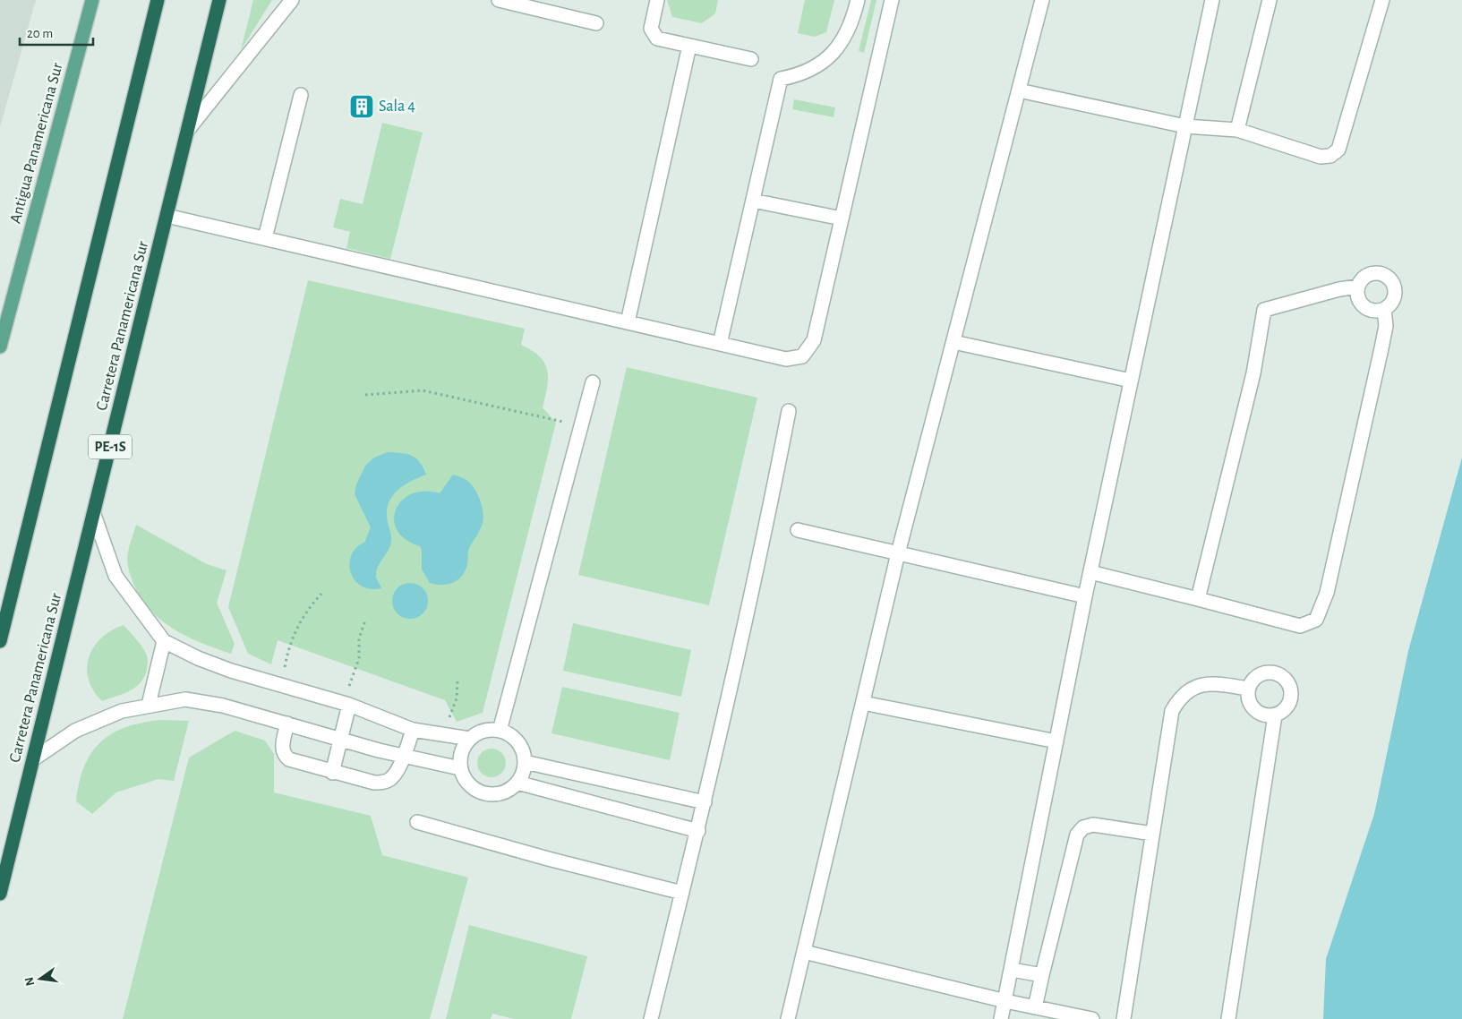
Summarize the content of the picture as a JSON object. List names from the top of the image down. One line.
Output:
{"streets":{"highway":["Carretera Panamericana Sur","PE-1S"],"main road":["Antigua Panamericana Sur"]},"places":{"building":["Sala 4"]},"scale_bar":"20 m","north":"left"}
